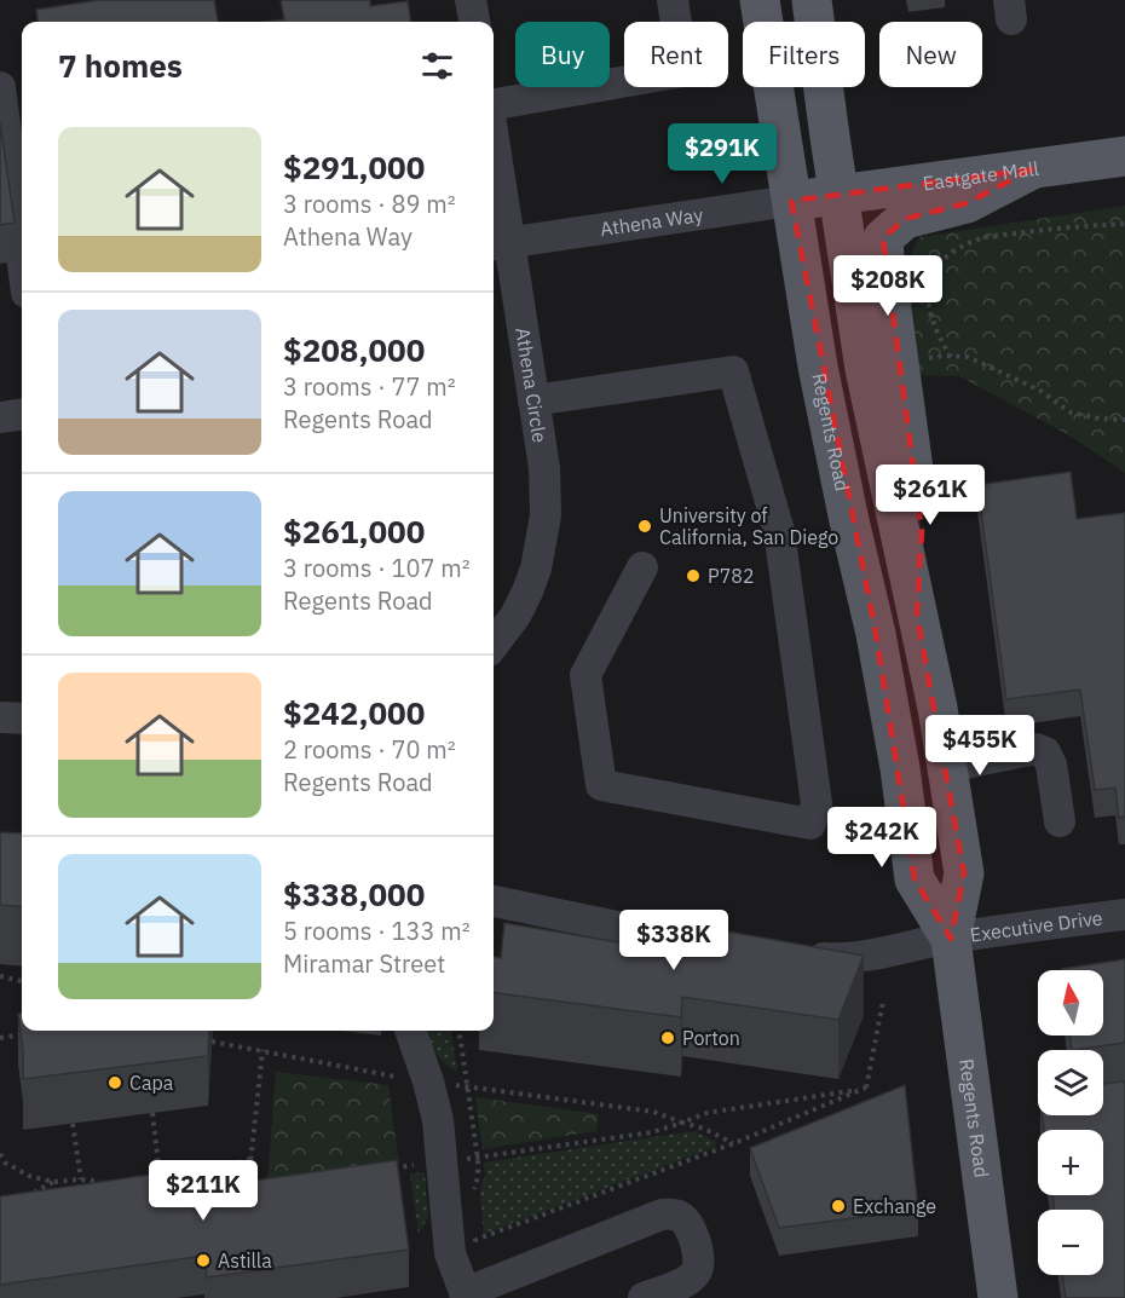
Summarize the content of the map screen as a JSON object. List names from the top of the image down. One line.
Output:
{"streets":{"main road":["Eastgate Mall","Athena Way","Regents Road"],"street":["Athena Circle","Executive Drive"]},"crossings":[["Eastgate Mall","Athena Way"],["Eastgate Mall","Regents Road"],["Athena Way","Athena Circle"],["Athena Way","Regents Road"],["Regents Road","Executive Drive"]],"places":["University of California, San Diego","P782","Porton","Capa","Exchange","Astilla"],"north":"top","page":{"chip":["Buy","Rent","Filters","New"],"heading":"7 homes","list":[{"name":"$291,000","note":"3 rooms · 89 m² · Athena Way"},{"name":"$208,000","note":"3 rooms · 77 m² · Regents Road"},{"name":"$261,000","note":"3 rooms · 107 m² · Regents Road"},{"name":"$242,000","note":"2 rooms · 70 m² · Regents Road"},{"name":"$338,000","note":"5 rooms · 133 m² · Miramar Street"}],"price":["$291K","$208K","$261K","$455K","$242K","$338K","$211K"],"map_buttons":["+","−"]}}
